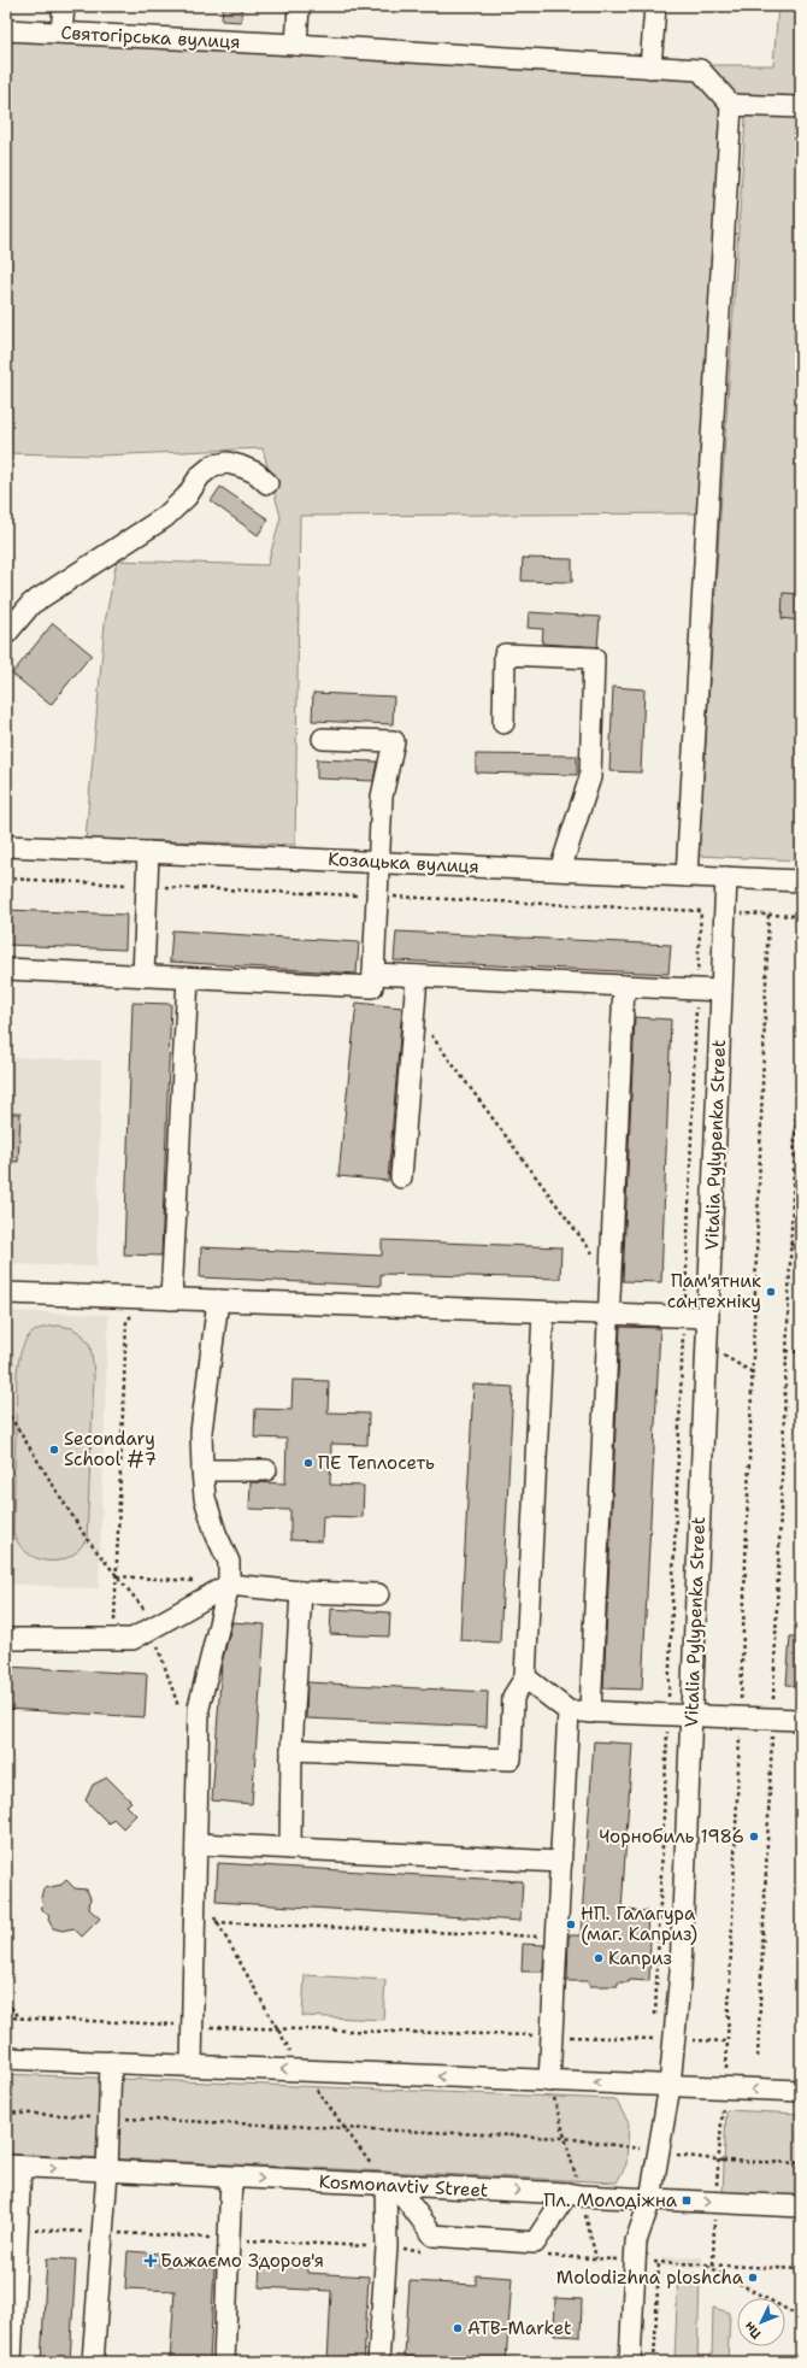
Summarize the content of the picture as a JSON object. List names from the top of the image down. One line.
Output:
{"streets":{"street":["Святогірська вулиця","Козацька вулиця","Vitalia Pylypenka Street","Kosmonavtiv Street"]},"crossings":[["Козацька вулиця","Vitalia Pylypenka Street"],["Vitalia Pylypenka Street","Kosmonavtiv Street"]],"places":{"other":["Пам'ятник сантехніку","Secondary School #7","ПЕ Теплосеть","Чорнобиль 1986","НП. Галагура (маг. Каприз)","Каприз","Molodizhna ploshcha","ATB-Market"],"transit":["Пл. Молодіжна"],"health":["Бажаємо Здоров'я"]},"north":"bottom left"}
